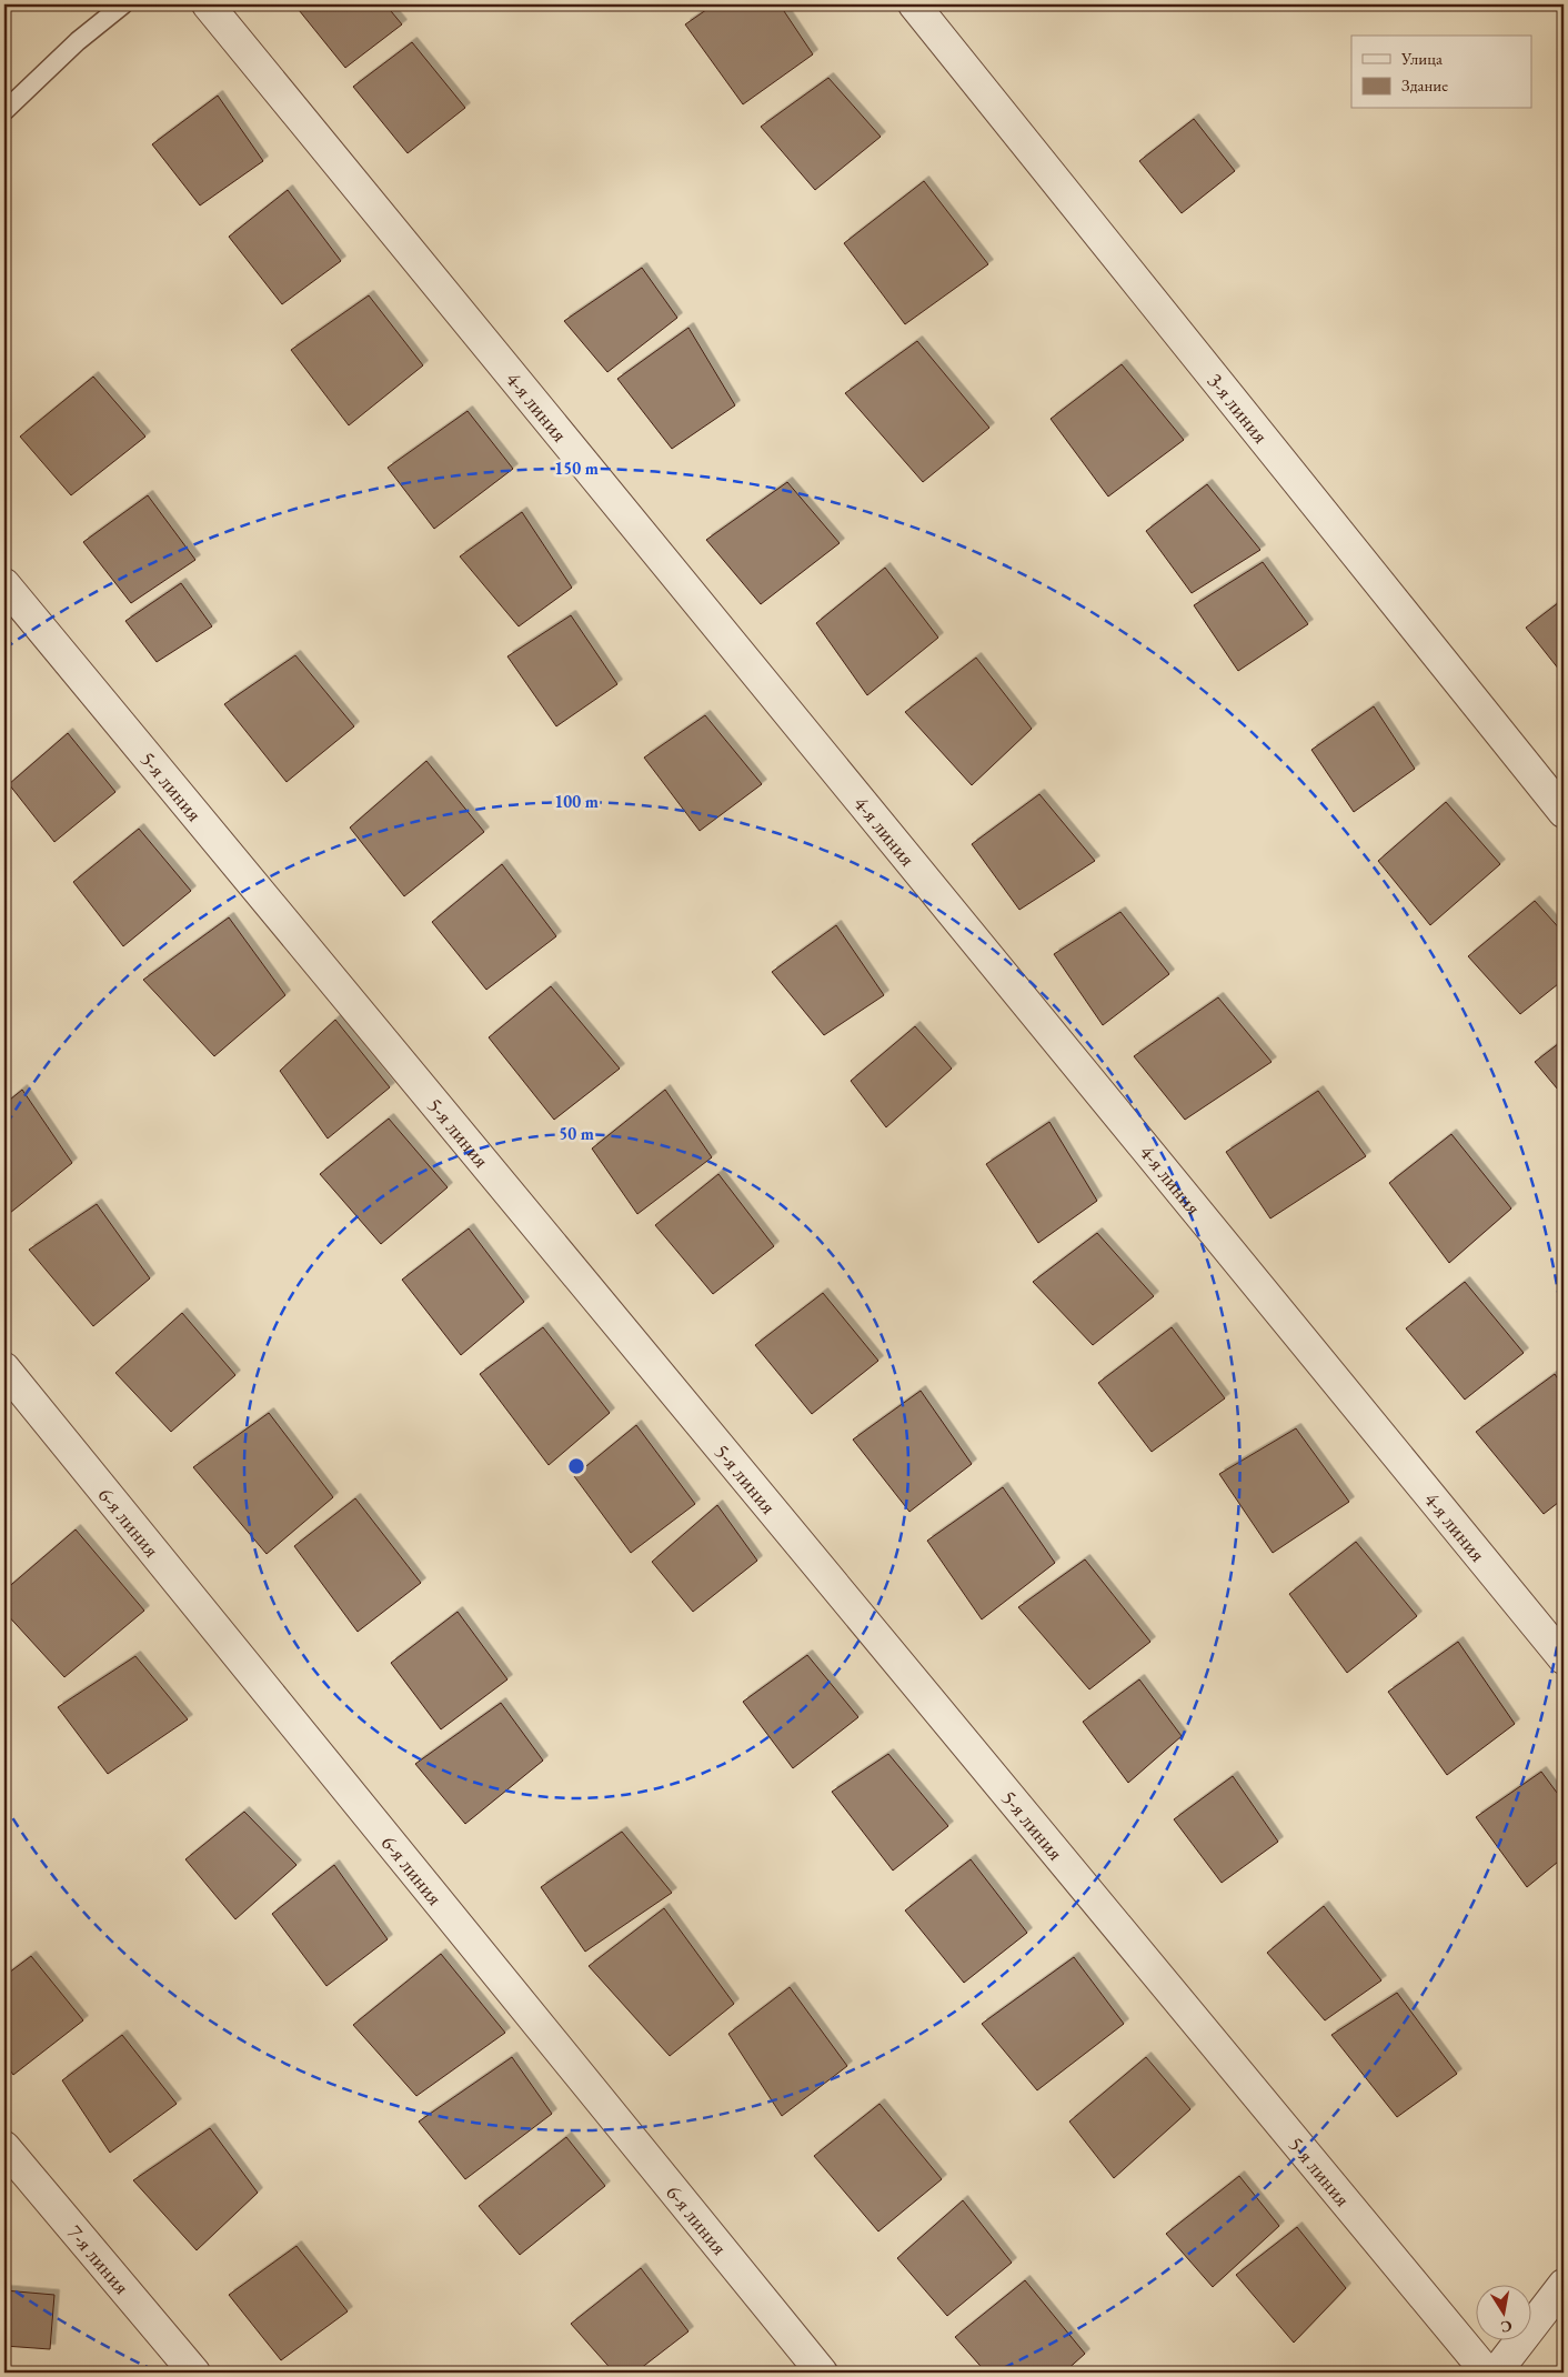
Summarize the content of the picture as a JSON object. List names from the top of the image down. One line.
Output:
{"streets":{"street":["4-я линия","3-я линия","5-я линия","6-я линия","7-я линия"]},"legend":["Улица","Здание"],"north":"bottom","rings":["150 m","100 m","50 m"]}
